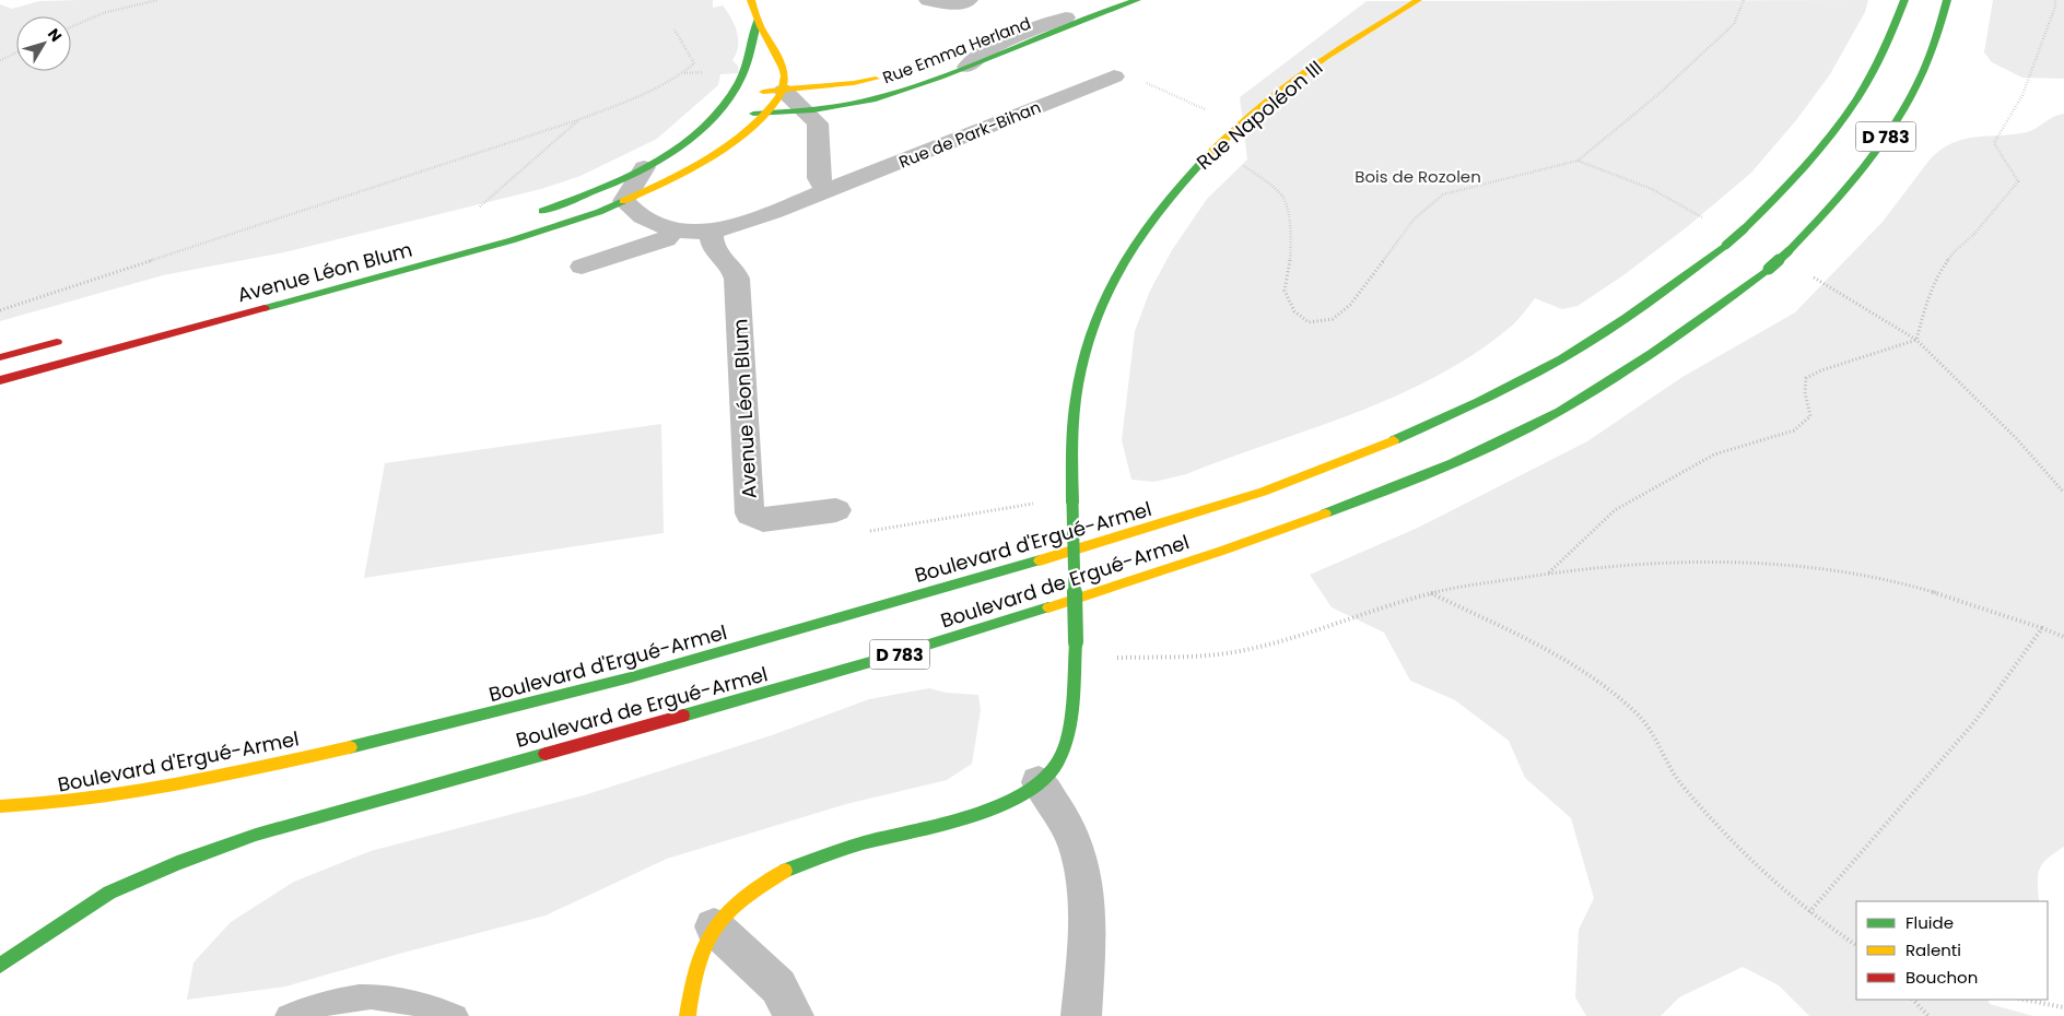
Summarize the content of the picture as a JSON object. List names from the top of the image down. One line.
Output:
{"streets":{"main road":["Rue Emma Herland","Rue Napoléon III","D 783","Avenue Léon Blum","Boulevard d'Ergué-Armel","Boulevard de Ergué-Armel"],"street":["Rue de Park-Bihan"]},"crossings":[["Rue Emma Herland","Avenue Léon Blum"]],"parks":["Bois de Rozolen"],"legend":["Fluide","Ralenti","Bouchon"],"north":"top right"}
